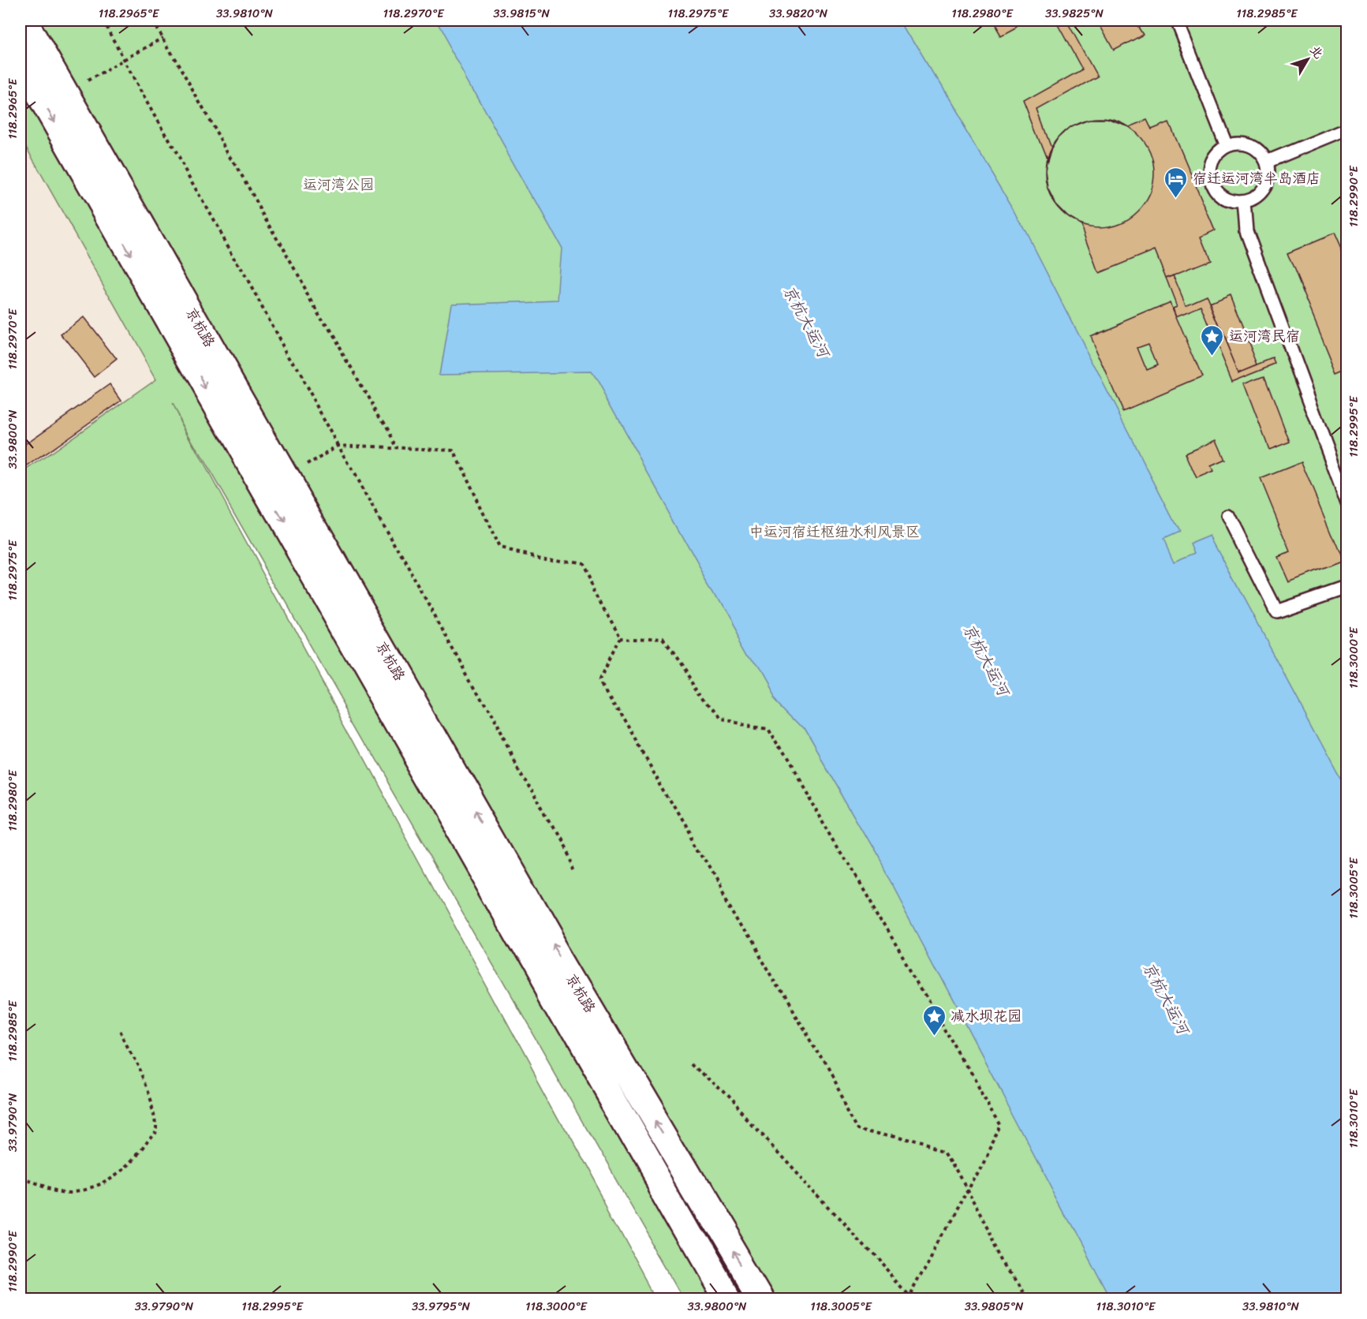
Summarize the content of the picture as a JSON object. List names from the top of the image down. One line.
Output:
{"streets":{"street":["京杭路"]},"water":["京杭大运河"],"parks":["运河湾公园","中运河宿迁枢纽水利风景区"],"places":{"hotel":["宿迁运河湾半岛酒店"],"place":["运河湾民宿","减水坝花园"]},"north":"top right","coordinates":["118.2965°E","33.9810°N","118.2970°E","33.9815°N","118.2975°E","33.9820°N","118.2980°E","33.9825°N","118.2985°E","118.2990°E","118.2995°E","33.9800°N","118.3000°E","118.3005°E","118.3010°E","33.9790°N","33.9795°N","33.9805°N"]}
